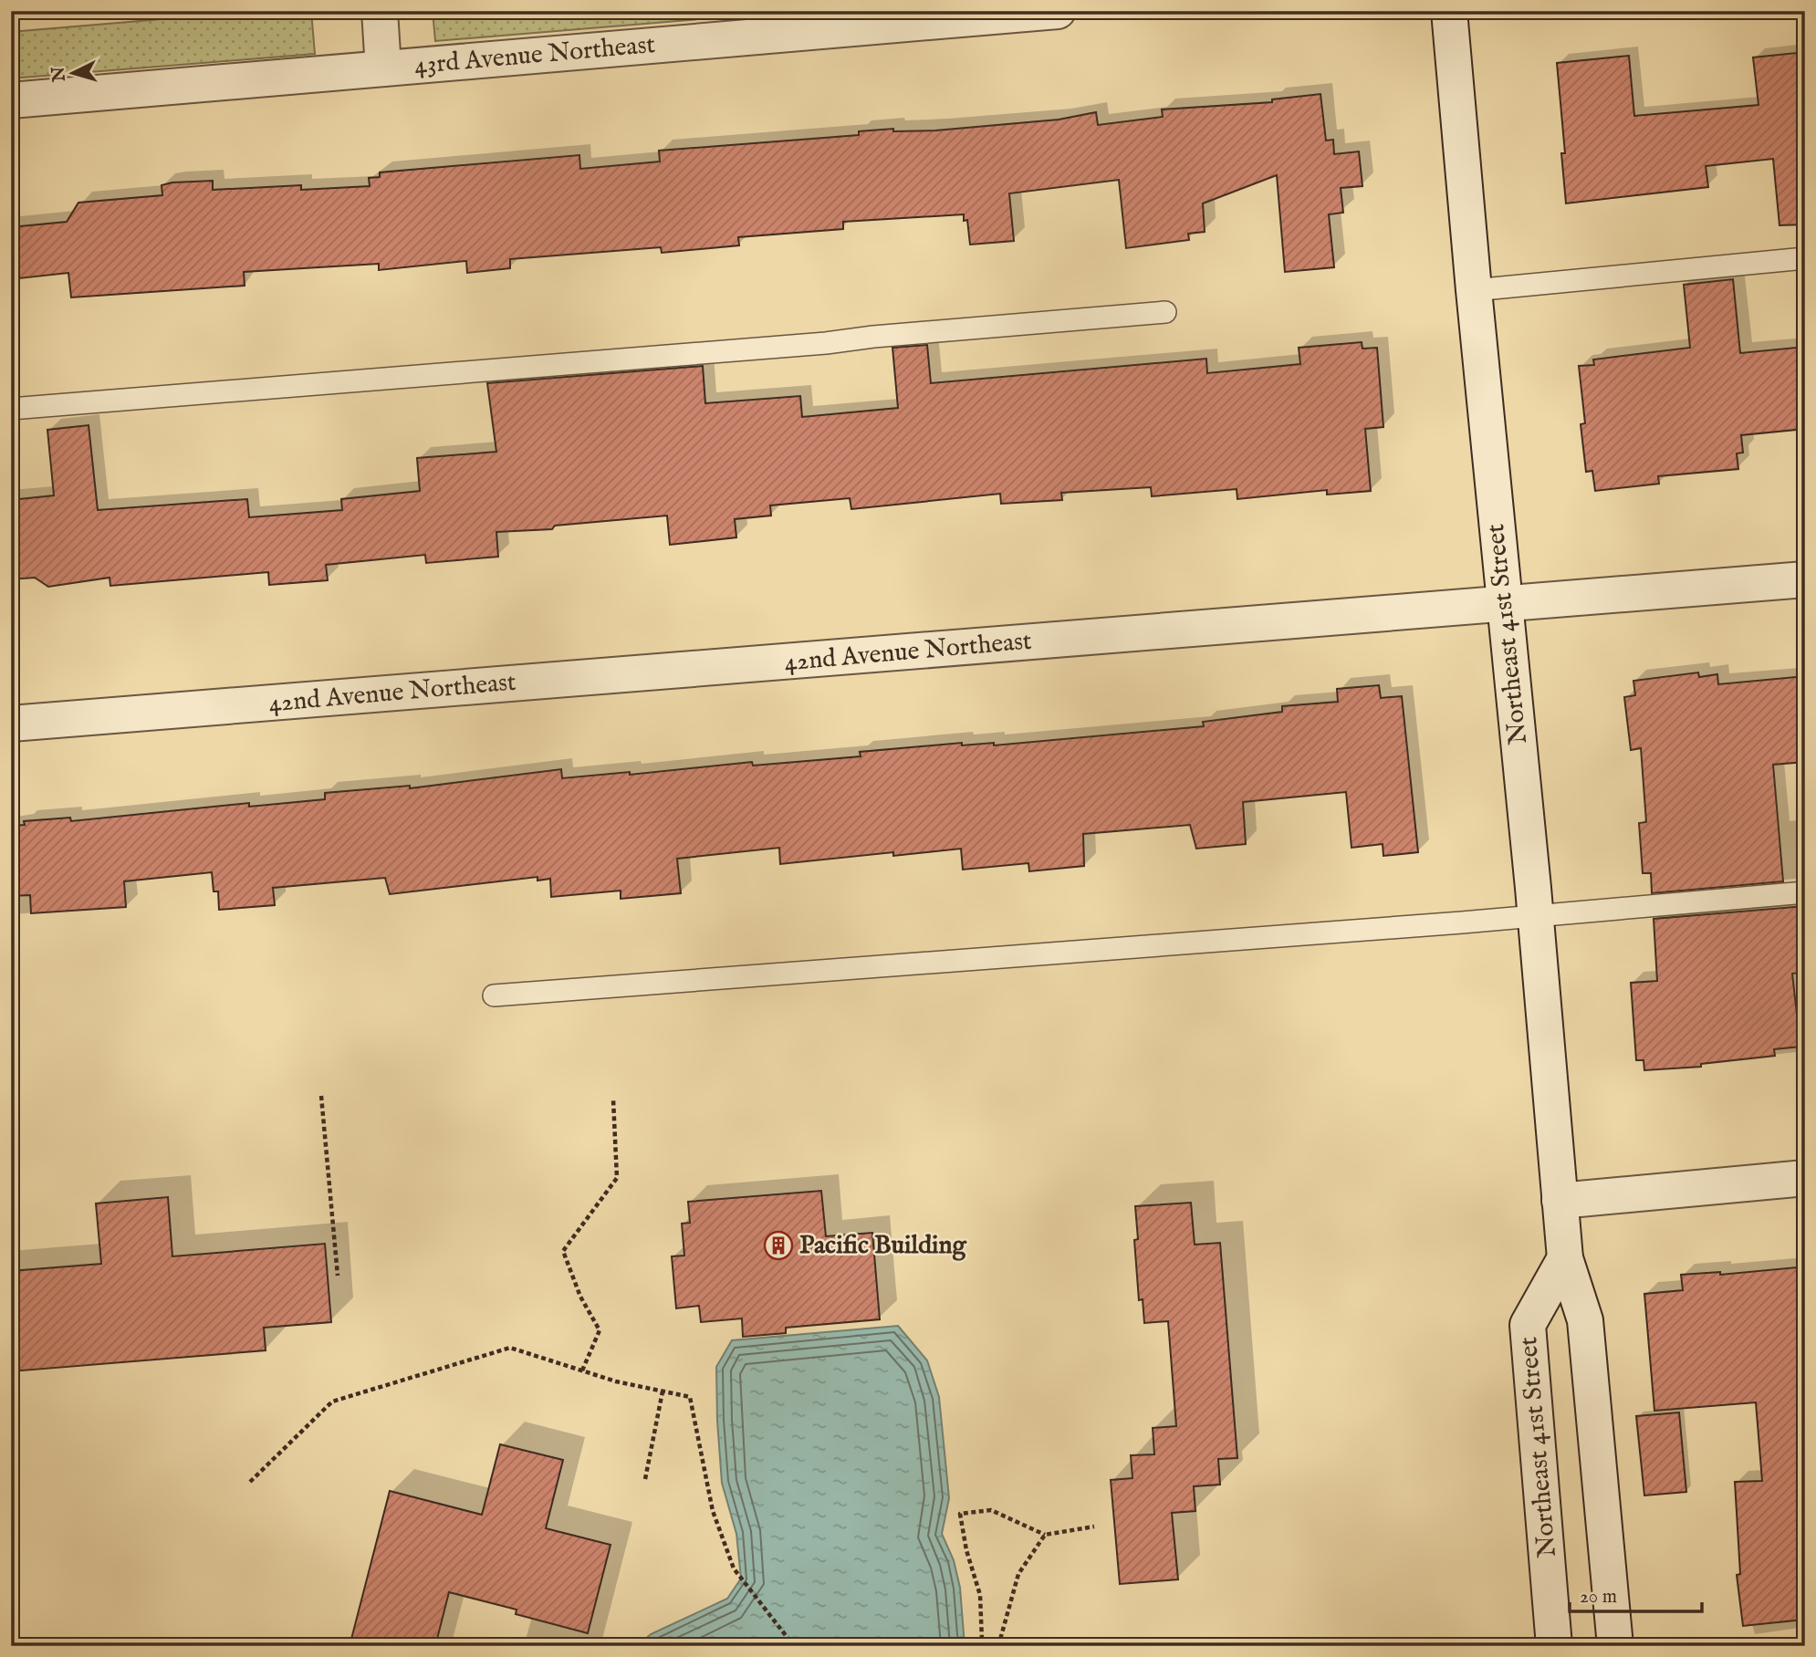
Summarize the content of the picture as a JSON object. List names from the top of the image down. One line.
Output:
{"streets":{"street":["43rd Avenue Northeast","Northeast 41st Street","42nd Avenue Northeast"]},"crossings":[["Northeast 41st Street","42nd Avenue Northeast"]],"places":{"building":["Pacific Building"]},"scale_bar":"20 m","north":"left"}
